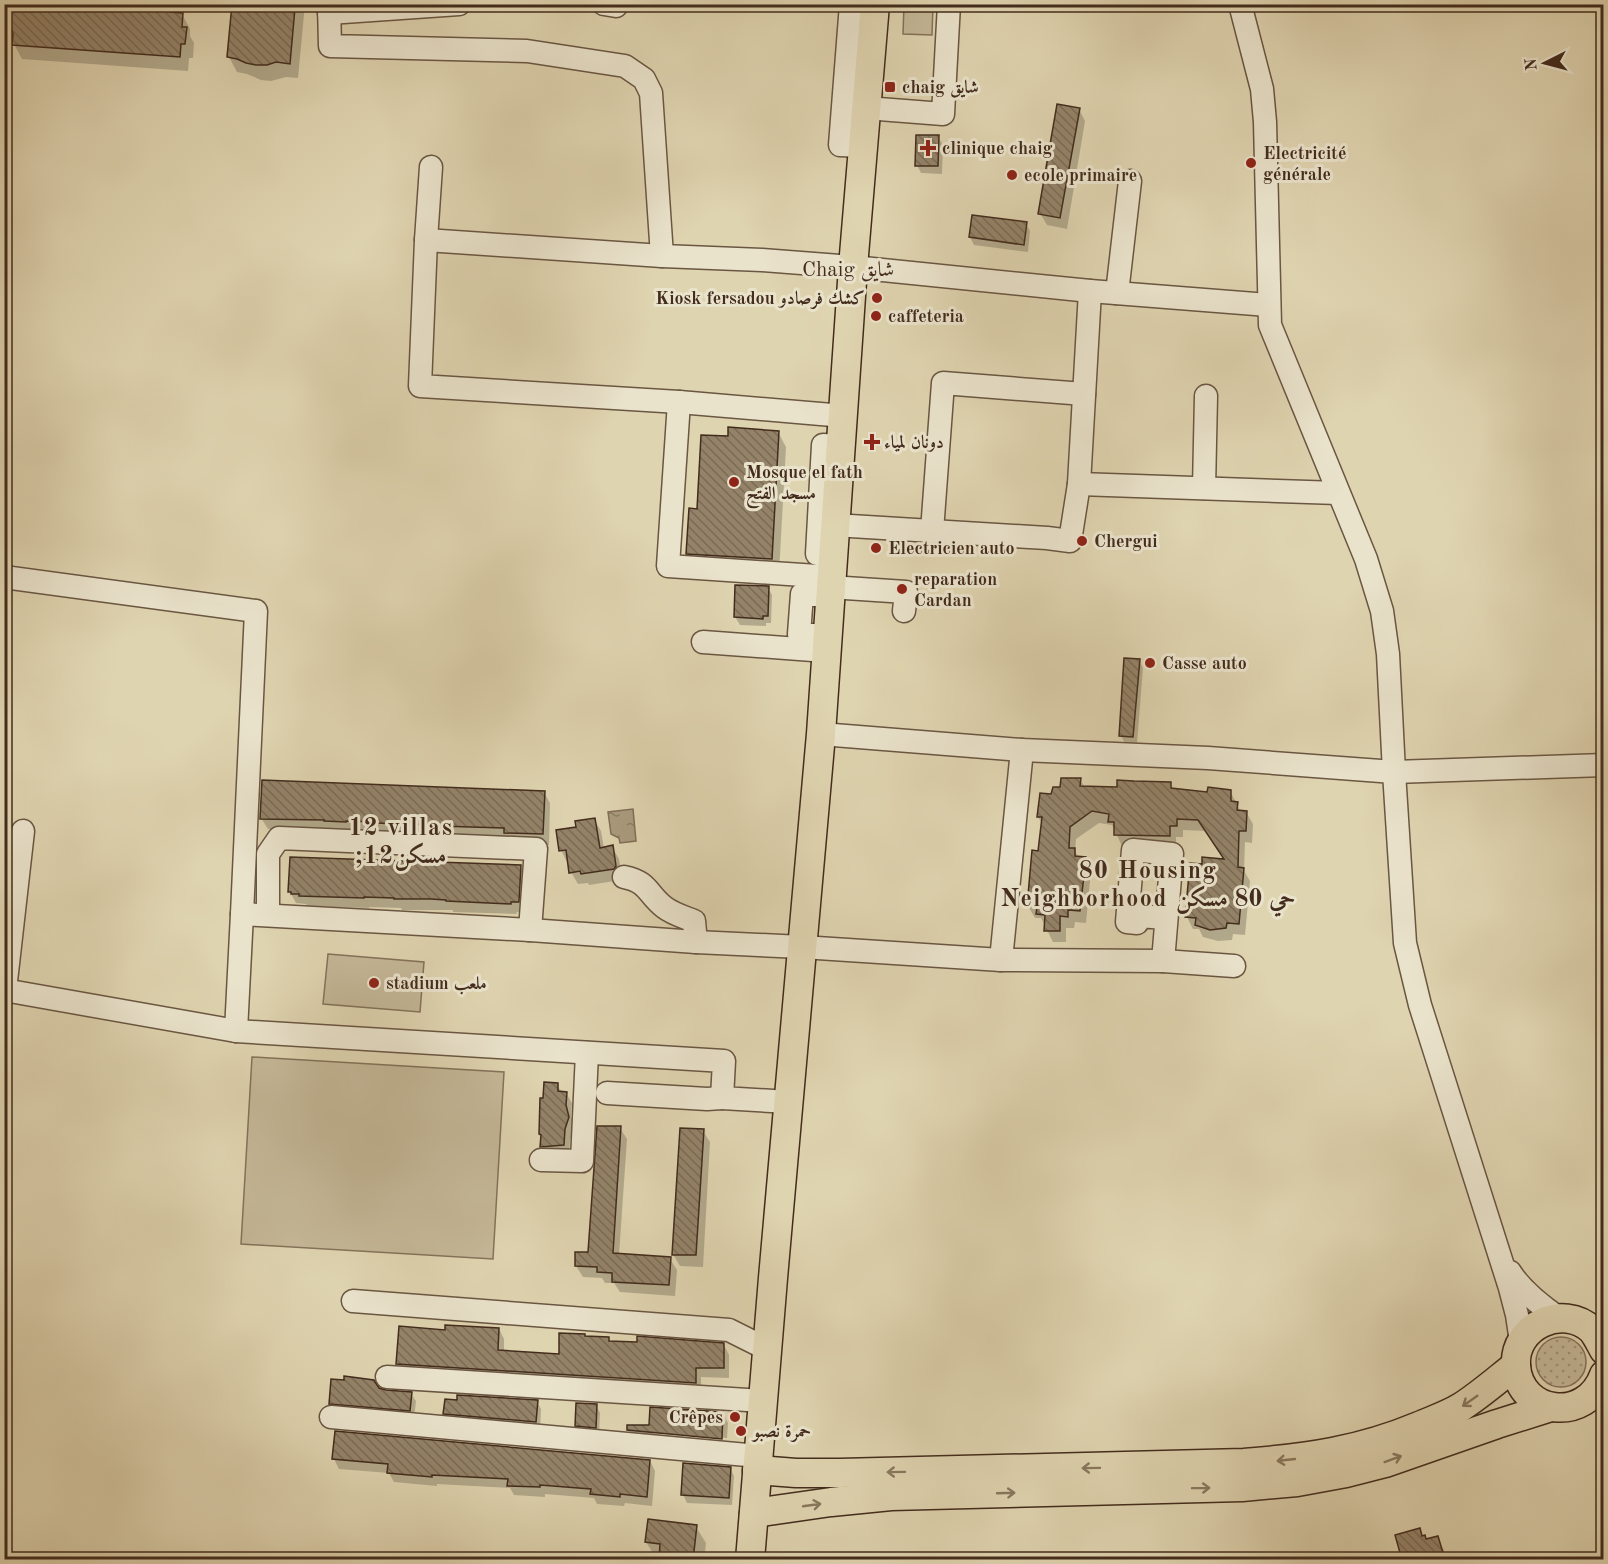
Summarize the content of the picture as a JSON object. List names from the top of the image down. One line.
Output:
{"districts":["Chaig شايق","12 villas ;12مسكن","80 Housing Neighborhood حي 80 مسكن"],"places":{"transit":["chaig شايق"],"health":["clinique chaig","دونان لمياء"],"other":["Electricité générale","ecole primaire","Kiosk fersadou كشك فرصادو","caffeteria","Mosque el fath مسجد الفتح","Chergui","Electricien auto","reparation Cardan","Casse auto","stadium ملعب","Crêpes","حمرة نصبو"]},"north":"left"}
